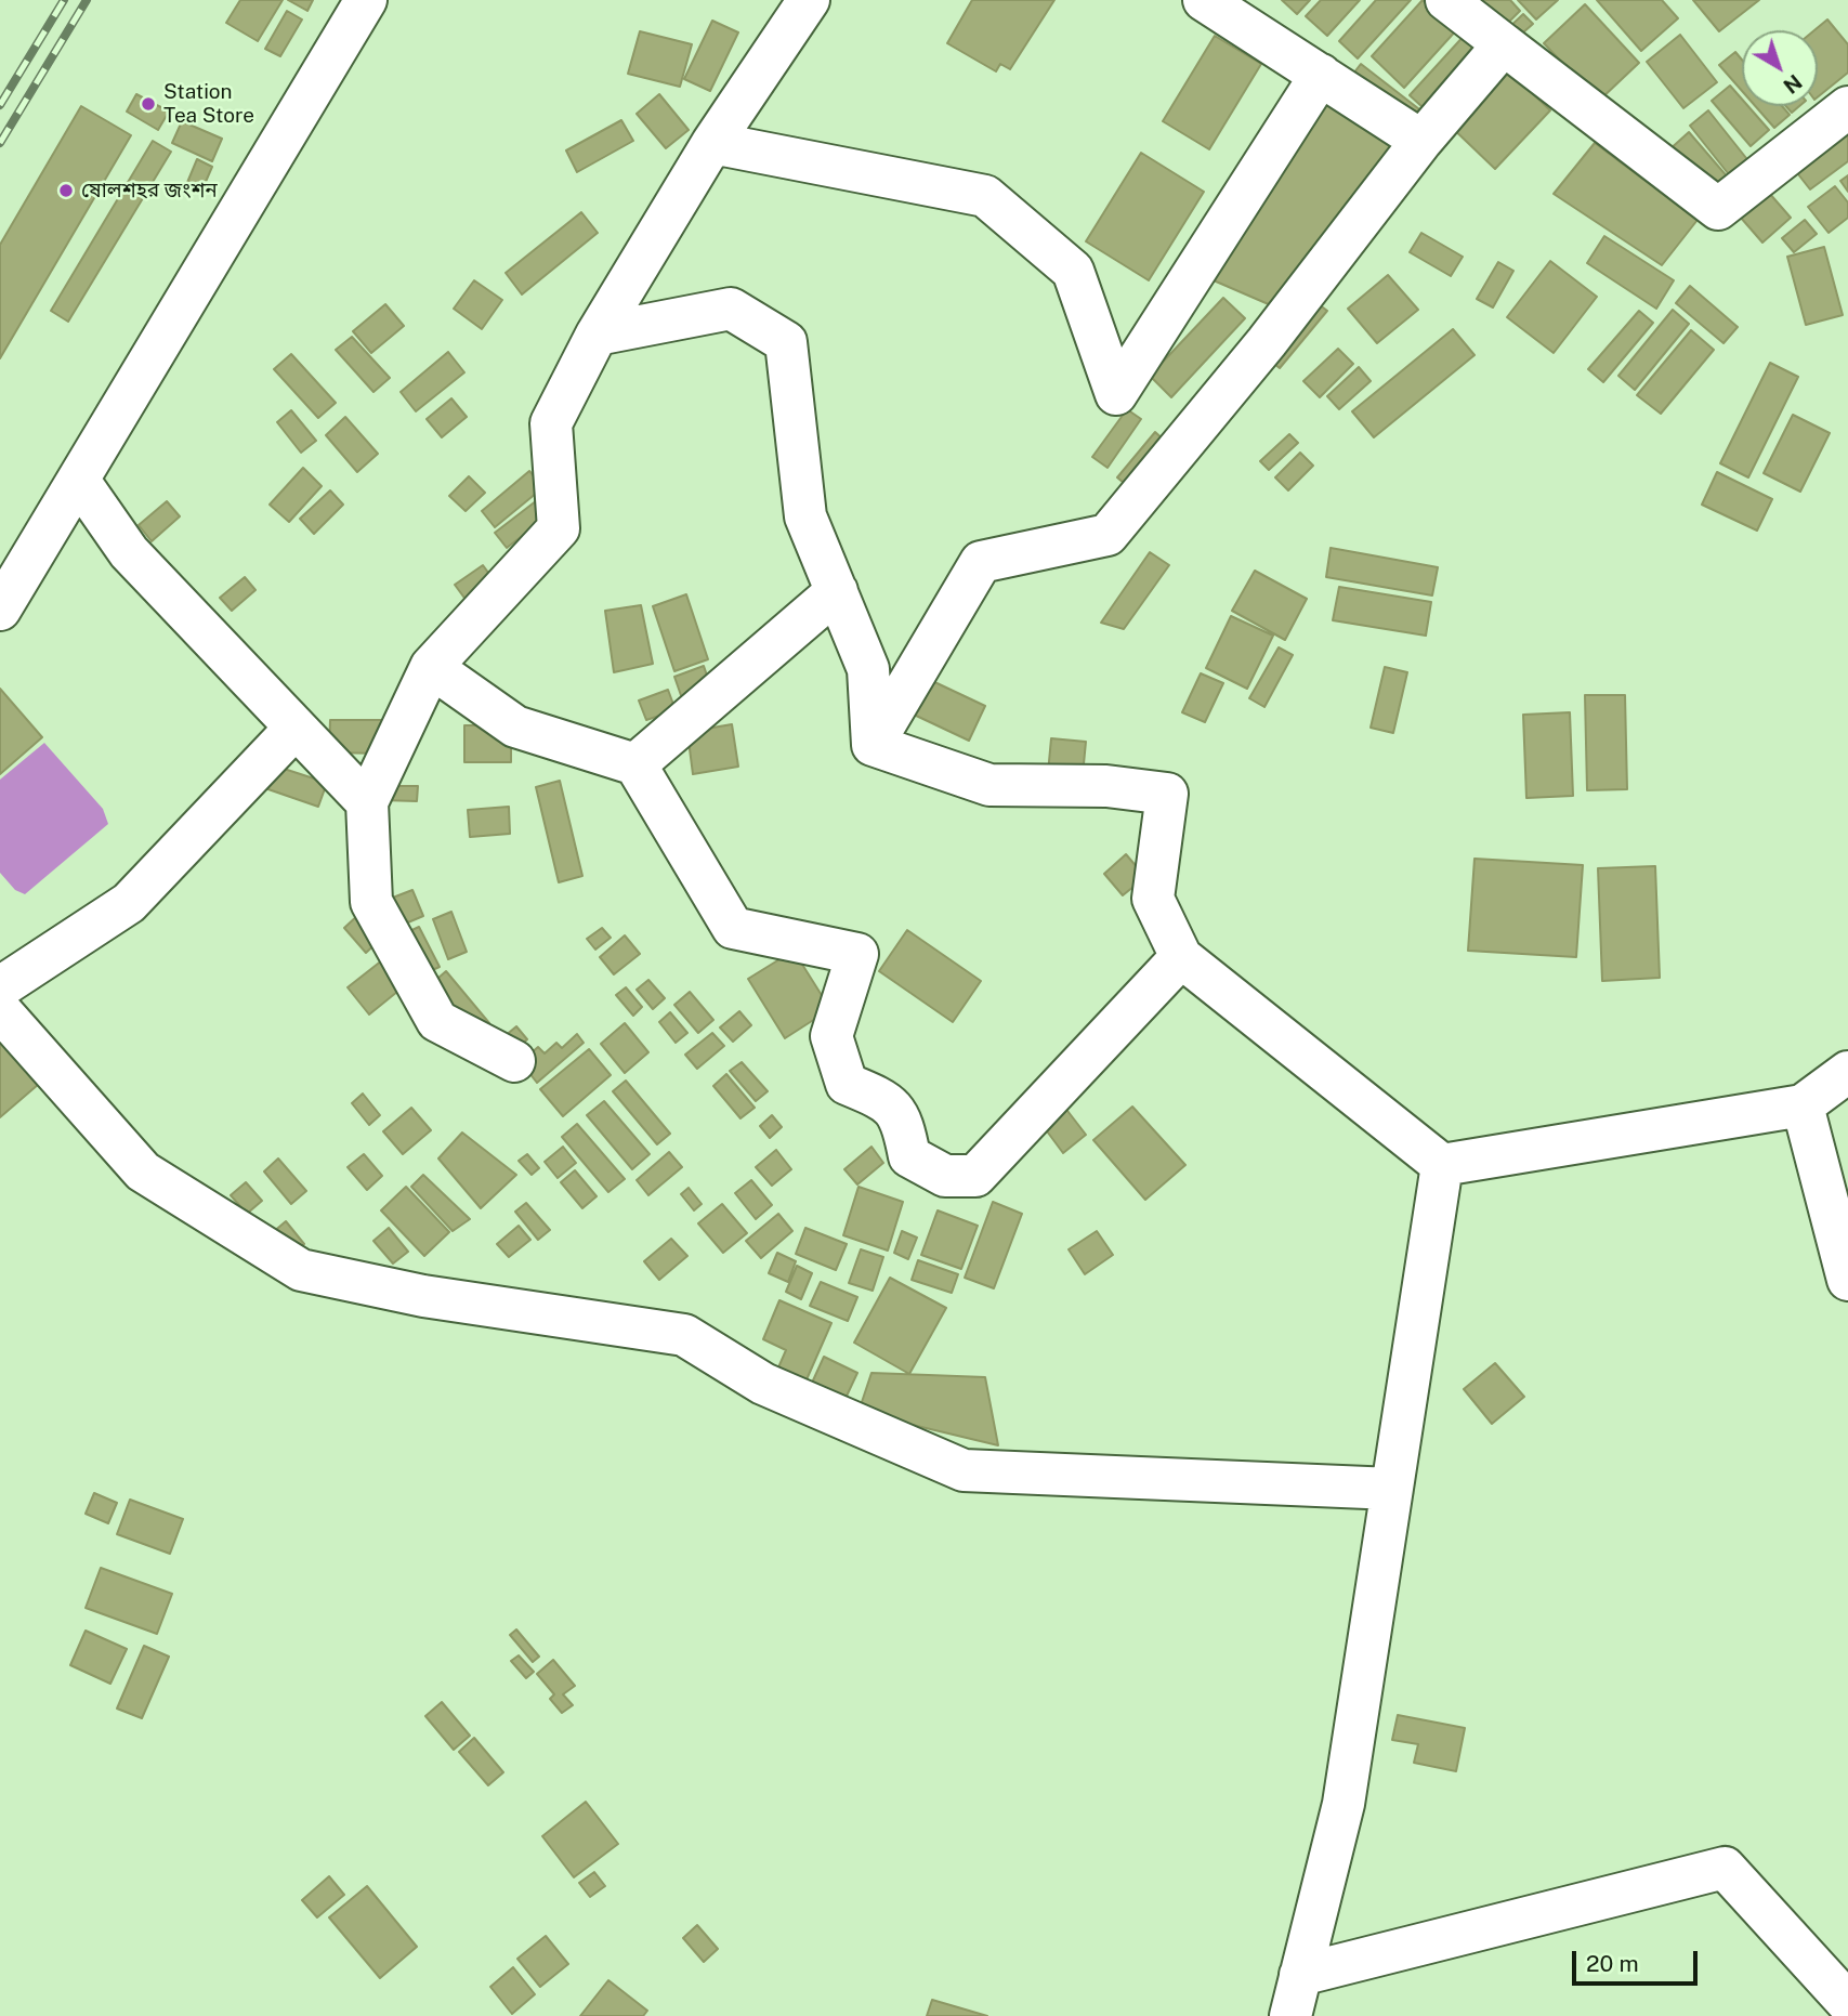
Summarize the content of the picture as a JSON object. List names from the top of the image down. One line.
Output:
{"places":["Station Tea Store","ষোলশহর জংশন"],"scale_bar":"20 m","north":"bottom right"}
